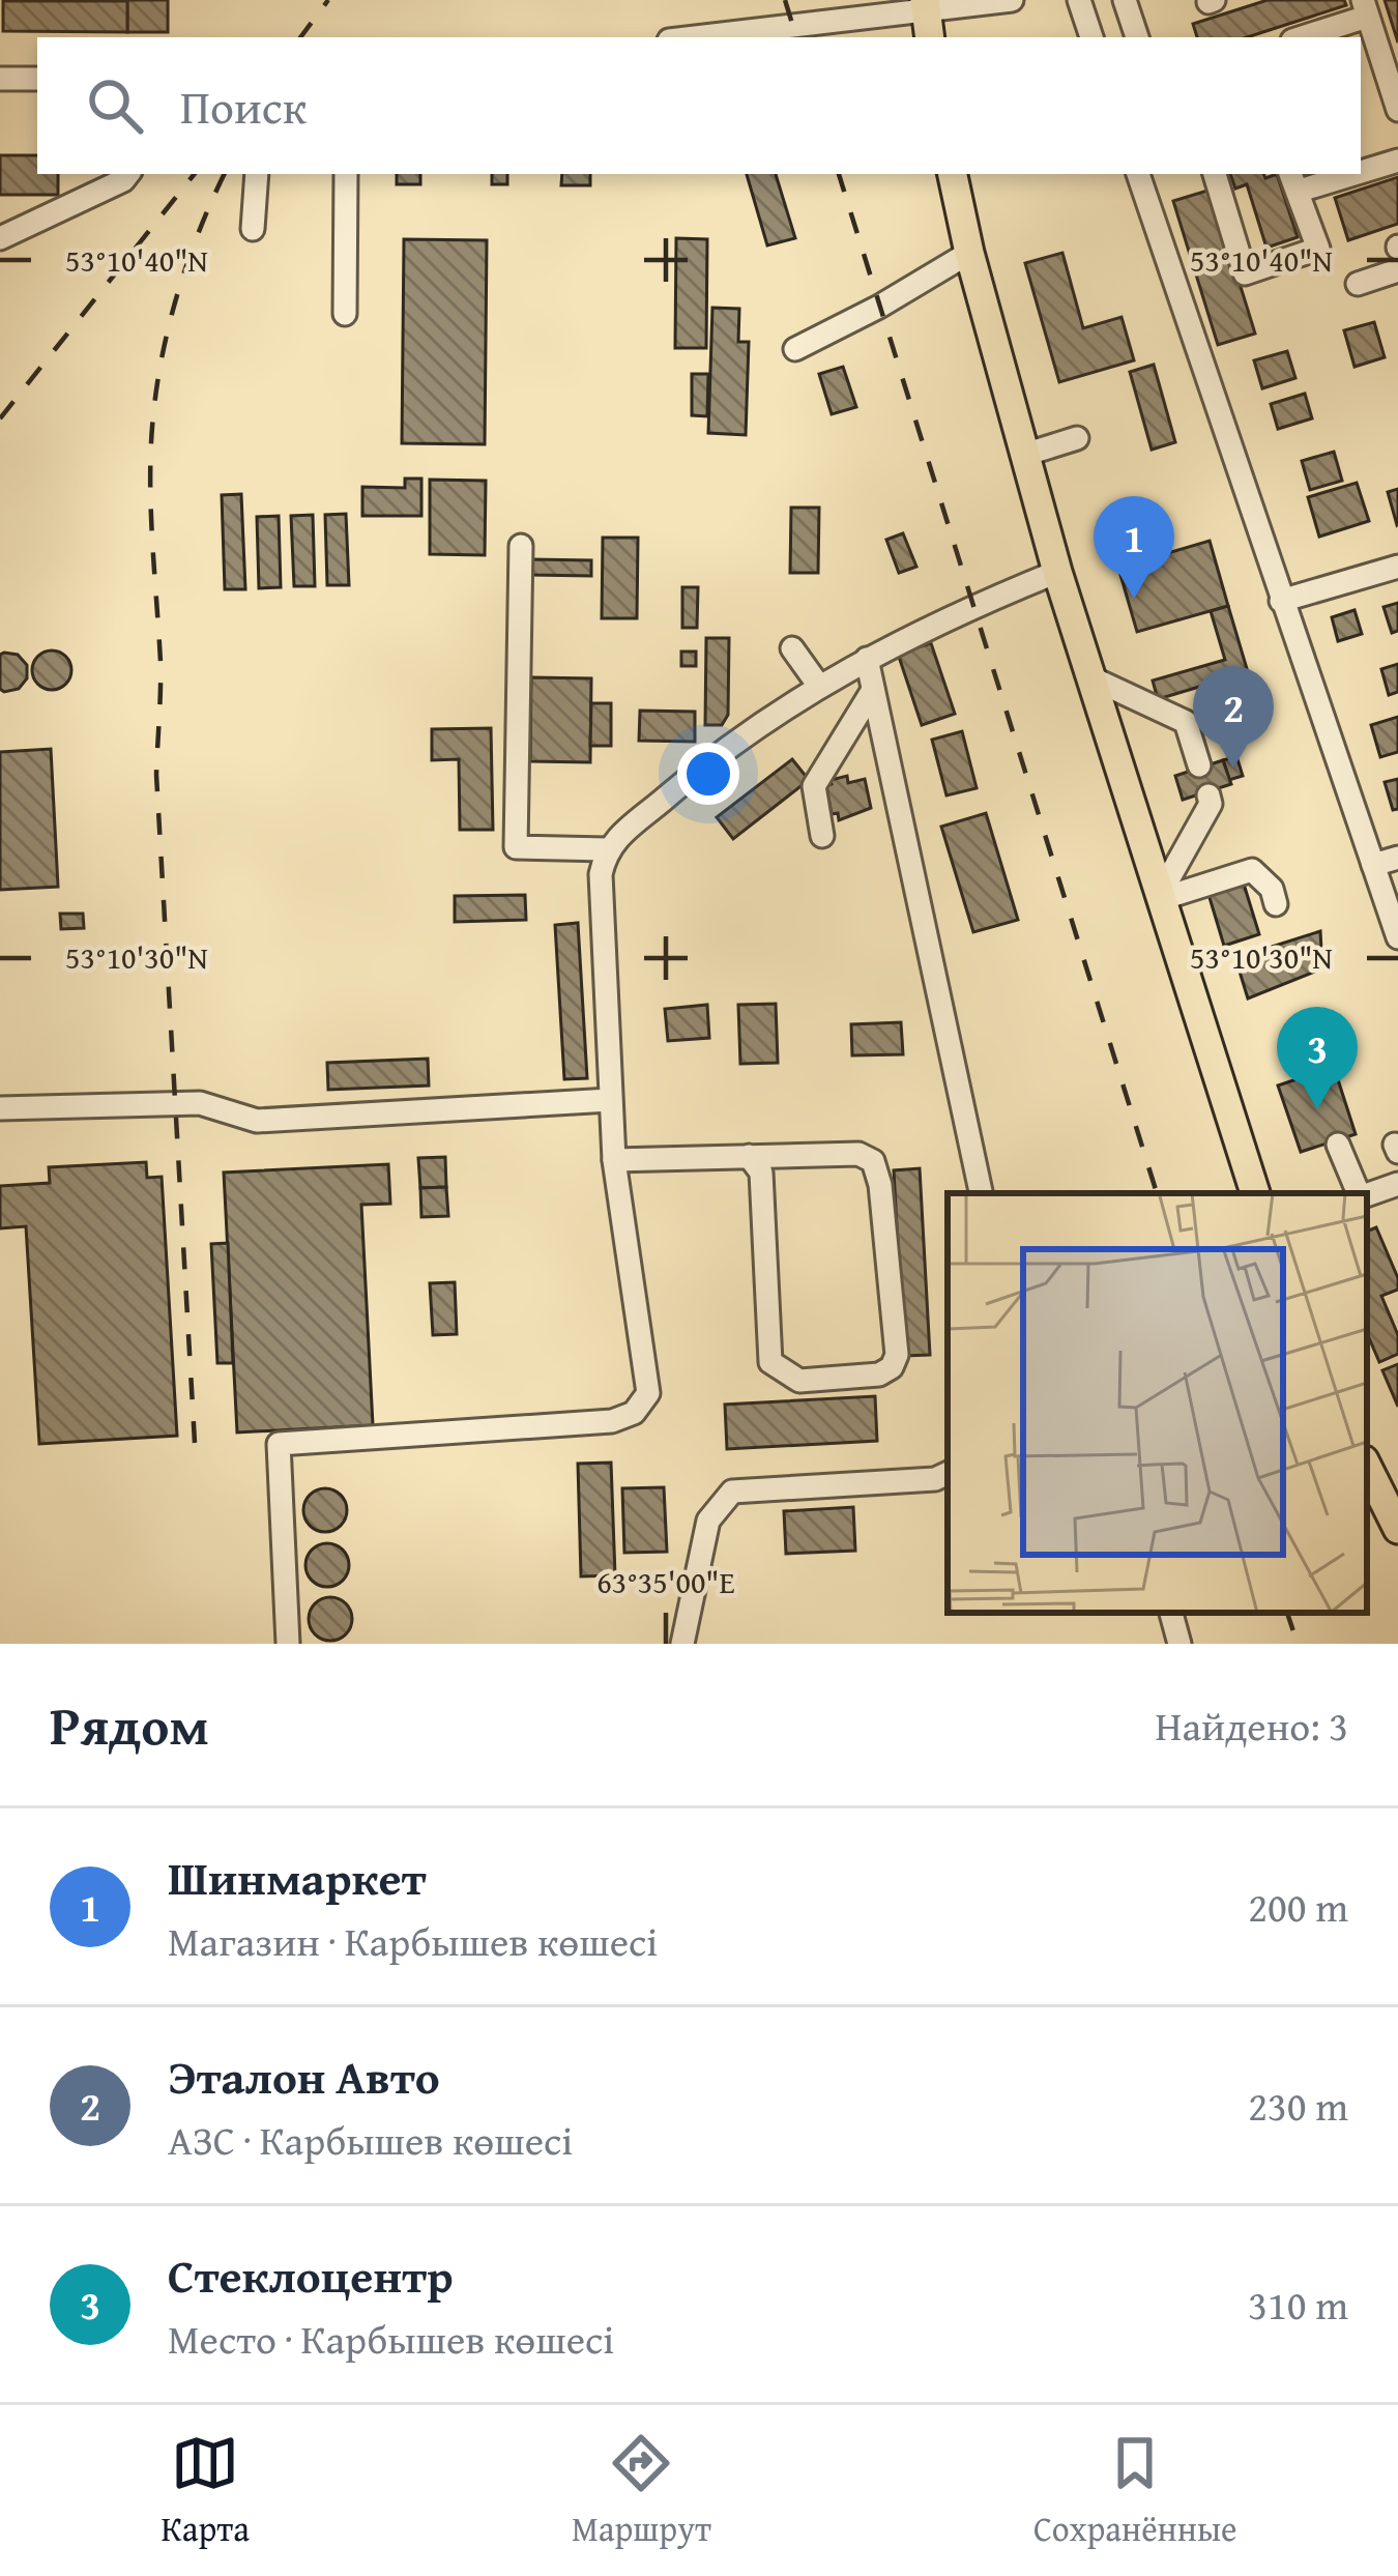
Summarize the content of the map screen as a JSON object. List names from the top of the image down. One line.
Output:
{"page":{"search":"Поиск","pins":["1","2","3"],"heading":["Рядом","Найдено: 3"],"list":[{"mark":"1","name":"Шинмаркет","note":"Магазин · Карбышев көшесі","value":"200 m"},{"mark":"2","name":"Эталон Авто","note":"АЗС · Карбышев көшесі","value":"230 m"},{"mark":"3","name":"Стеклоцентр","note":"Место · Карбышев көшесі","value":"310 m"}],"nav":["Карта","Маршрут","Сохранённые"]},"coordinates":["53°10'40\"N","53°10'30\"N","63°35'00\"E"]}
